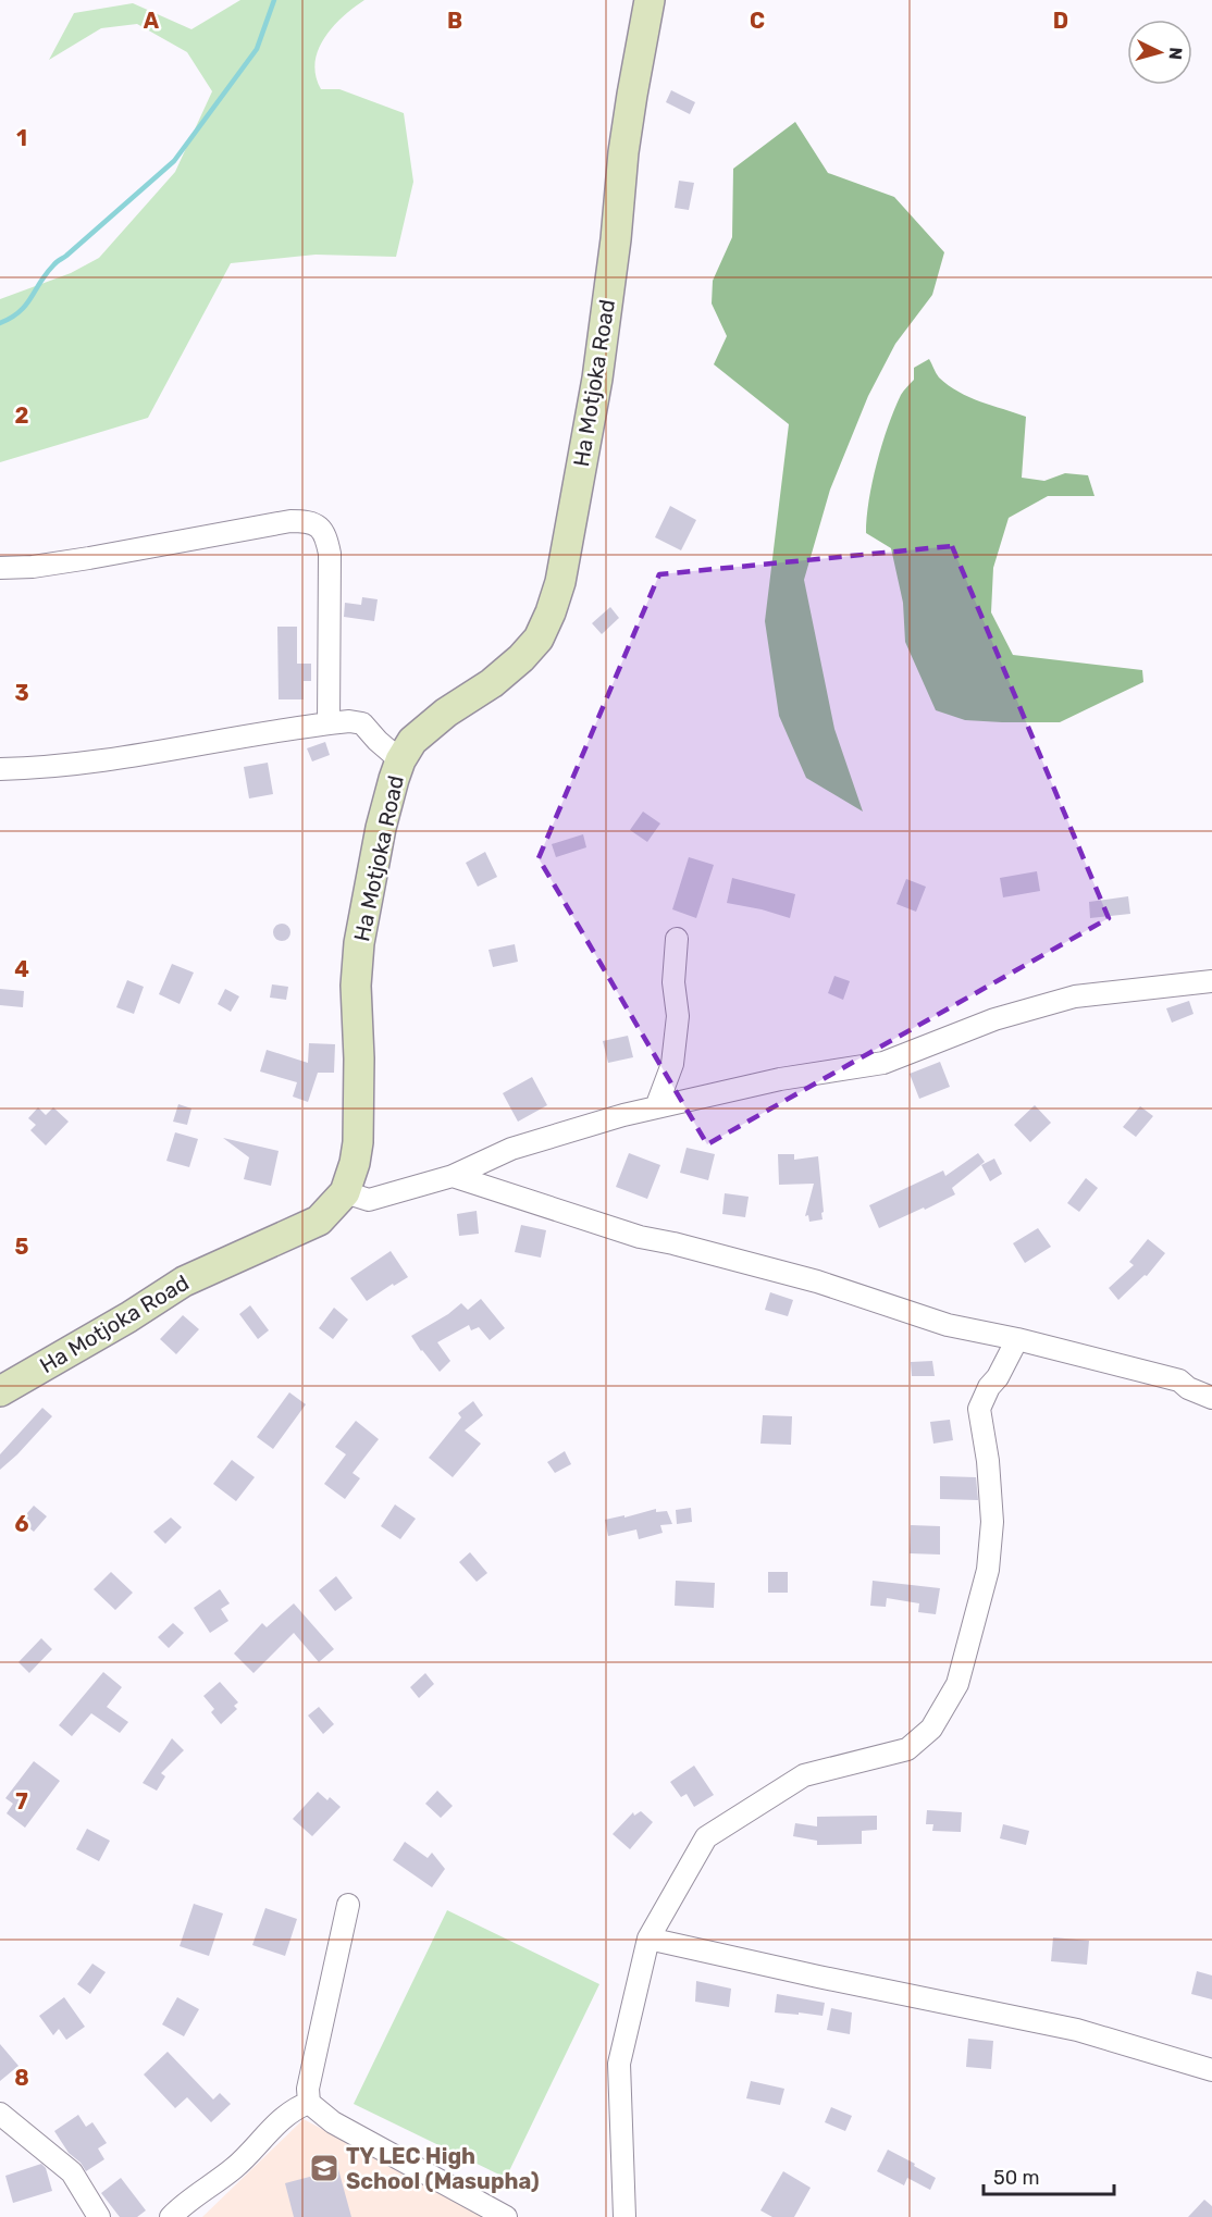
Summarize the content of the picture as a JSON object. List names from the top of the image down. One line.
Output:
{"streets":{"street":["Ha Motjoka Road"]},"places":{"school or university":["TY LEC High School (Masupha)"]},"scale_bar":"50 m","north":"right","grid":{"columns":["A","B","C","D"],"rows":["1","2","3","4","5","6","7","8"]}}
